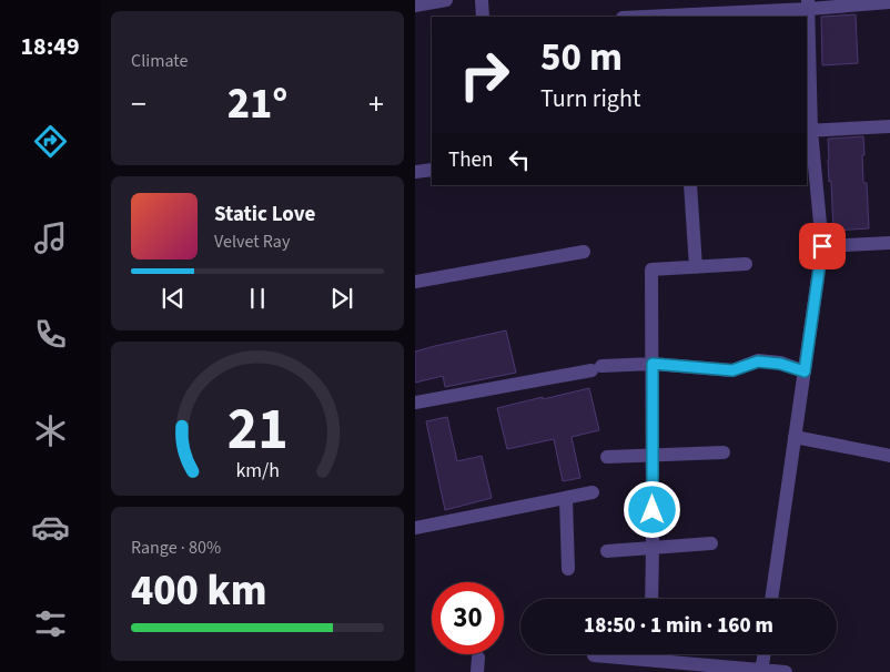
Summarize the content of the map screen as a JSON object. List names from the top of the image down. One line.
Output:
{"page":{"tabs":"18:49","tile":["Climate",["Range · 80%","400 km"]],"turn":["50 m","Turn right"],"heat":["−","21°","+"],"then":"Then","song":["Static Love","Velvet Ray"],"limit":"30","trip":"18:50 · 1 min · 160 m","gauge":["21","km/h"]}}
